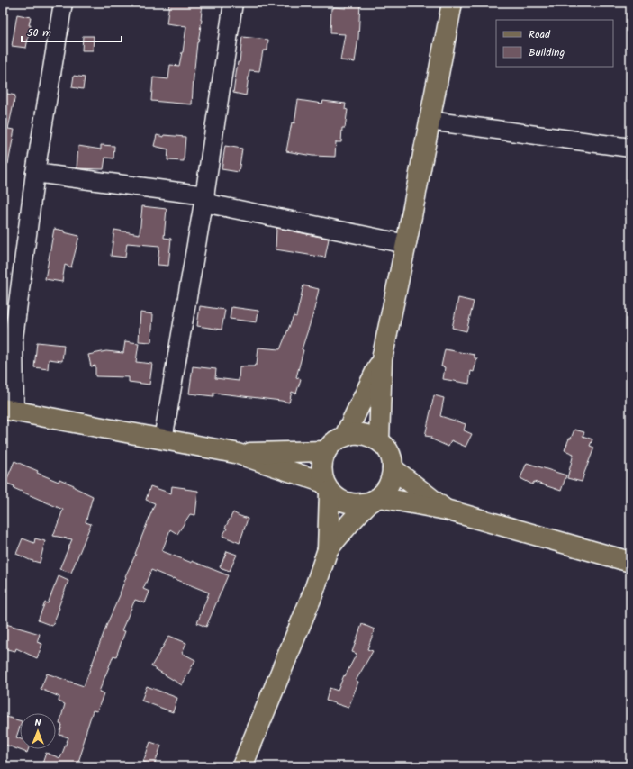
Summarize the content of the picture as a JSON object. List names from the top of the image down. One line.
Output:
{"legend":["Road","Building"],"scale_bar":"50 m","north":"top"}
